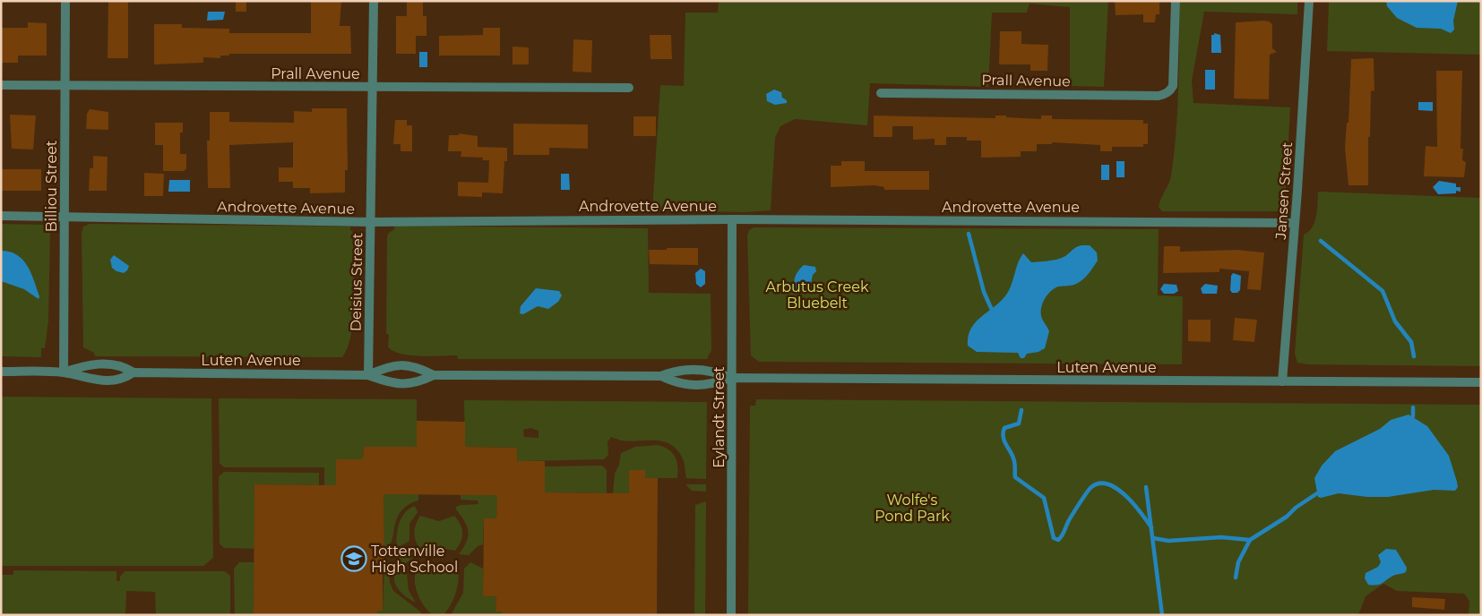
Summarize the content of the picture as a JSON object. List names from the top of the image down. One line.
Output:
{"streets":{"street":["Prall Avenue","Billiou Street","Jansen Street","Androvette Avenue","Deisius Street","Luten Avenue","Eylandt Street"]},"crossings":[["Prall Avenue","Billiou Street"],["Prall Avenue","Deisius Street"],["Billiou Street","Androvette Avenue"],["Billiou Street","Luten Avenue"],["Jansen Street","Androvette Avenue"],["Jansen Street","Luten Avenue"],["Androvette Avenue","Deisius Street"],["Androvette Avenue","Eylandt Street"],["Deisius Street","Luten Avenue"],["Luten Avenue","Eylandt Street"]],"parks":["Arbutus Creek Bluebelt","Wolfe's Pond Park"],"places":{"school or university":["Tottenville High School"]}}
